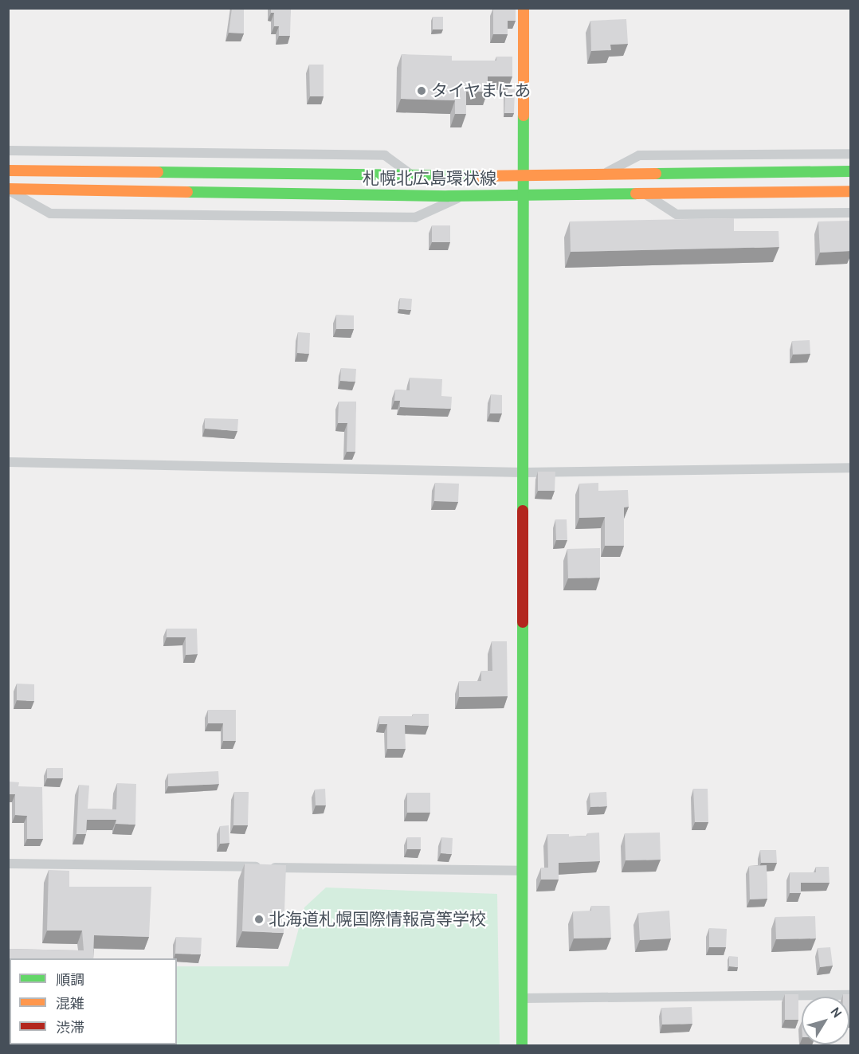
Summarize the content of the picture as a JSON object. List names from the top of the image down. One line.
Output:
{"streets":{"main road":["札幌北広島環状線"]},"places":["タイヤまにあ","北海道札幌国際情報高等学校"],"legend":["順調","混雑","渋滞"],"north":"top right"}
